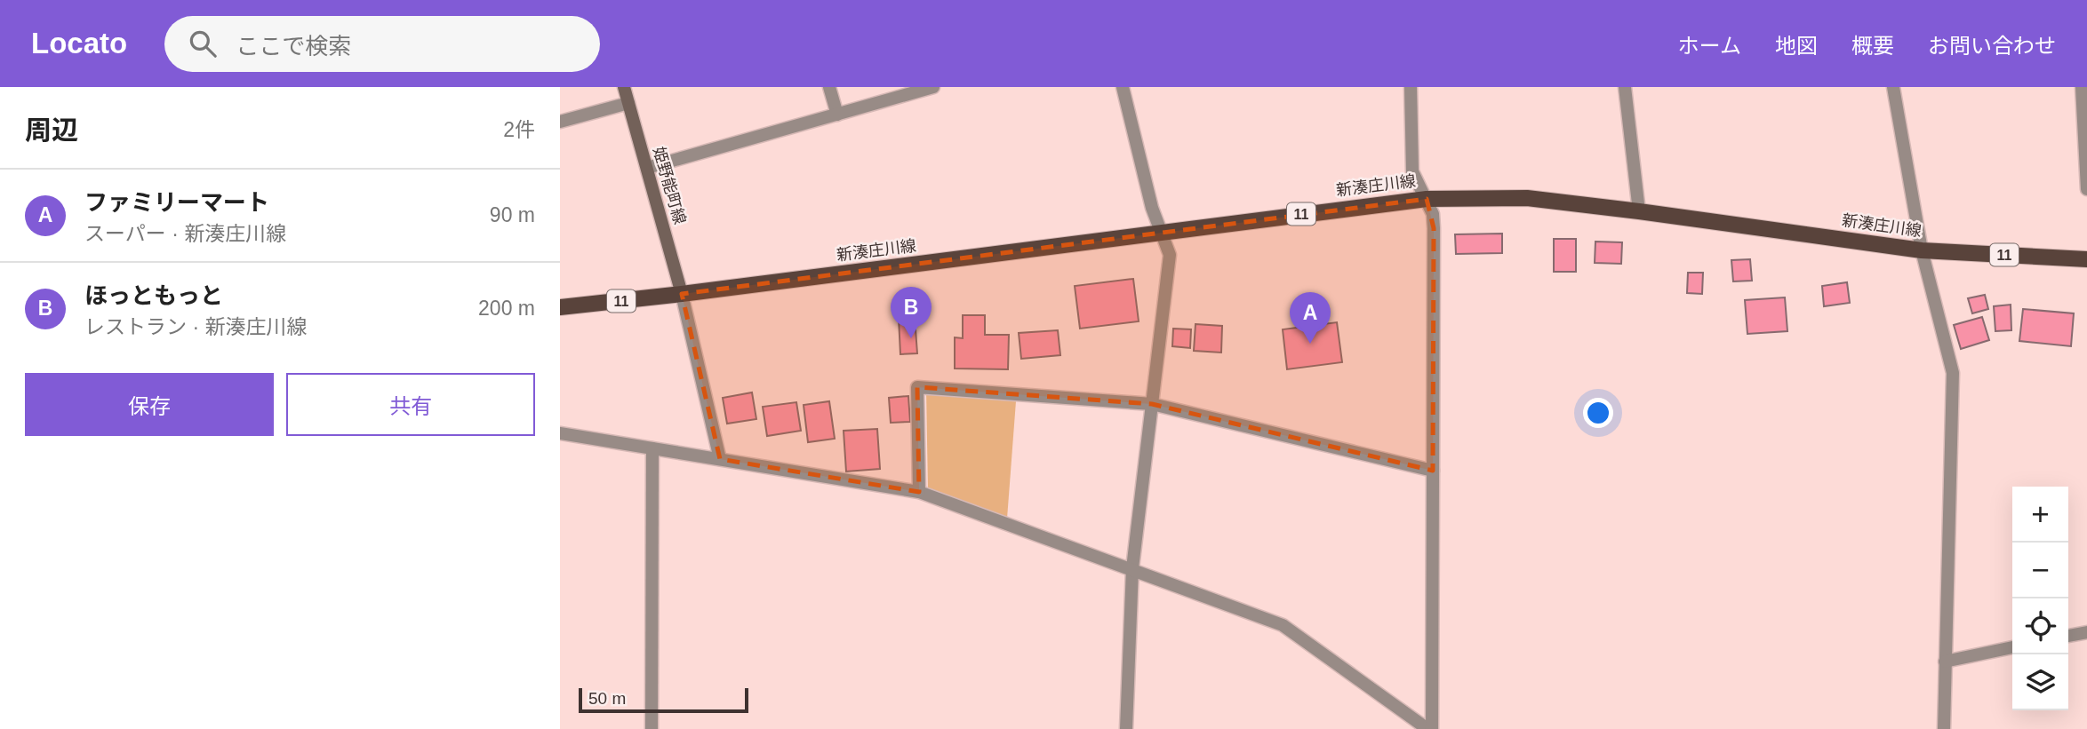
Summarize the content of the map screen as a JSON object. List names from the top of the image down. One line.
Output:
{"streets":{"main road":["姫野能町線","新湊庄川線","11"]},"crossings":[["姫野能町線","新湊庄川線"]],"scale_bar":"50 m","page":{"header":"Locato","search":"ここで検索","nav":["ホーム","地図","概要","お問い合わせ"],"heading":["周辺","2件"],"list":[{"mark":"A","name":"ファミリーマート","note":"スーパー · 新湊庄川線","value":"90 m"},{"mark":"B","name":"ほっともっと","note":"レストラン · 新湊庄川線","value":"200 m"}],"pins":["B","A"],"buttons":["保存","共有"],"map_buttons":["+","−"],"scale":"50 m"}}
